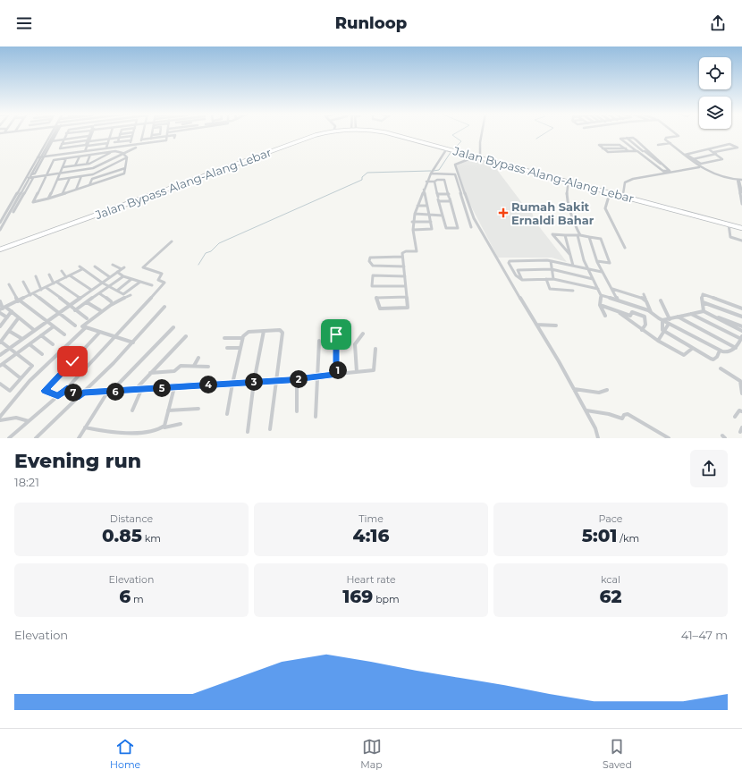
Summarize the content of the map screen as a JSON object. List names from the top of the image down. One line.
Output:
{"streets":{"highway":["Jalan Bypass Alang-Alang Lebar"]},"places":{"health":["Rumah Sakit Ernaldi Bahar"]},"page":{"header":"Runloop","pins":["1","2","3","4","5","6","7"],"heading":["Evening run","18:21"],"stats":[["Distance","0.85 km"],["Time","4:16"],["Pace","5:01 /km"],["Elevation","6 m"],["Heart rate","169 bpm"],["kcal","62"]],"chart":["Elevation","41–47 m"],"tabs":["Home","Map","Saved"]}}
